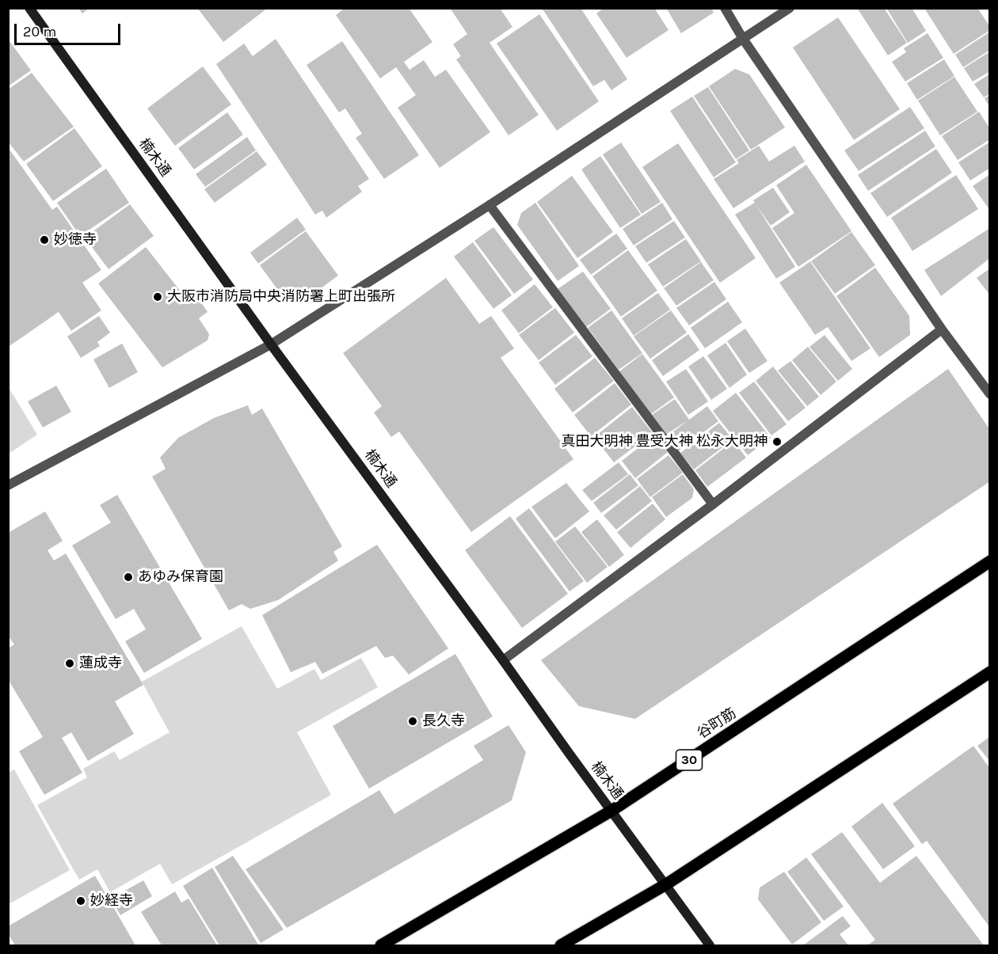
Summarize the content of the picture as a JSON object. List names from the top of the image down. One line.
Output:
{"streets":{"main road":["谷町筋","30"],"street":["楠木通"]},"crossings":[["楠木通","谷町筋"]],"places":["妙徳寺","大阪市消防局中央消防署上町出張所","真田大明神 豊受大神 松永大明神","あゆみ保育園","蓮成寺","長久寺","妙経寺"],"scale_bar":"20 m"}
